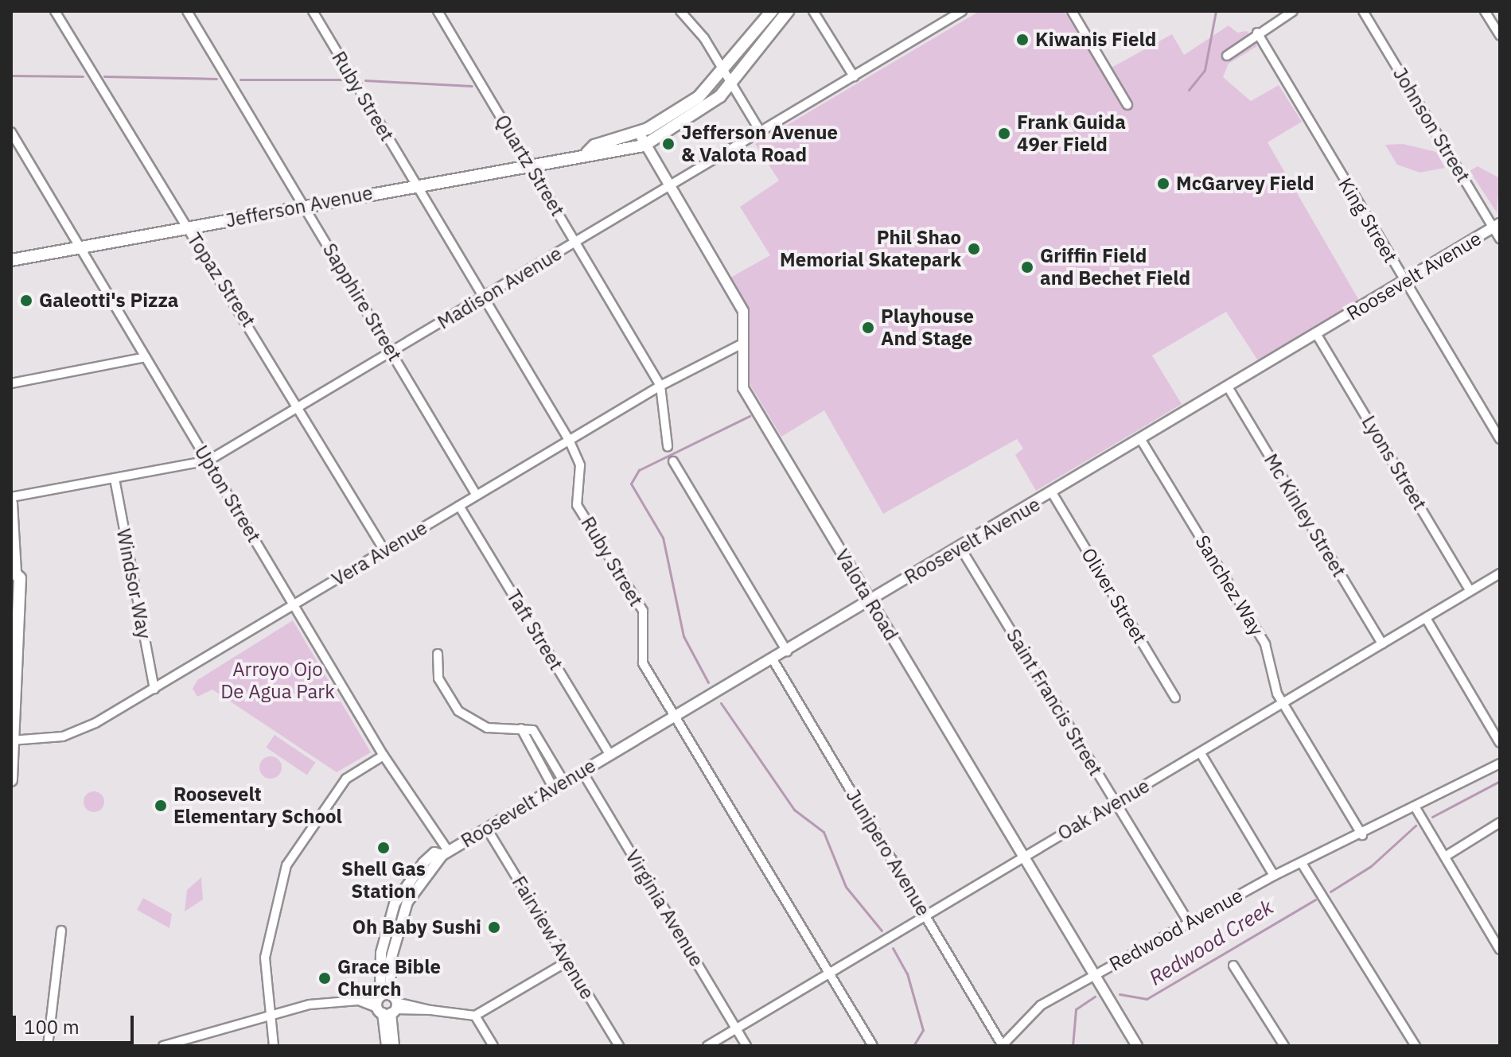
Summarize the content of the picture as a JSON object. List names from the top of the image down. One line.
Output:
{"streets":{"main road":["Jefferson Avenue"],"street":["Ruby Street","Johnson Street","Quartz Street","King Street","Roosevelt Avenue","Topaz Street","Madison Avenue","Sapphire Street","Lyons Street","Upton Street","Mc Kinley Street","Vera Avenue","Windsor Way","Sanchez Way","Valota Road","Oliver Street","Taft Street","Saint Francis Street","Oak Avenue","Junipero Avenue","Virginia Avenue","Redwood Avenue","Fairview Avenue"]},"crossings":[["Ruby Street","Jefferson Avenue"],["Ruby Street","Roosevelt Avenue"],["Ruby Street","Madison Avenue"],["Ruby Street","Vera Avenue"],["Ruby Street","Oak Avenue"],["Johnson Street","Roosevelt Avenue"],["Quartz Street","Jefferson Avenue"],["Quartz Street","Madison Avenue"],["Quartz Street","Vera Avenue"],["Jefferson Avenue","Topaz Street"],["Jefferson Avenue","Sapphire Street"],["Jefferson Avenue","Upton Street"],["Jefferson Avenue","Valota Road"],["King Street","Roosevelt Avenue"],["Roosevelt Avenue","Lyons Street"],["Roosevelt Avenue","Upton Street"],["Roosevelt Avenue","Mc Kinley Street"],["Roosevelt Avenue","Sanchez Way"],["Roosevelt Avenue","Valota Road"],["Roosevelt Avenue","Oliver Street"],["Roosevelt Avenue","Taft Street"],["Roosevelt Avenue","Saint Francis Street"],["Roosevelt Avenue","Junipero Avenue"],["Roosevelt Avenue","Virginia Avenue"],["Roosevelt Avenue","Fairview Avenue"],["Topaz Street","Madison Avenue"],["Topaz Street","Vera Avenue"],["Madison Avenue","Sapphire Street"],["Madison Avenue","Upton Street"],["Madison Avenue","Windsor Way"],["Madison Avenue","Valota Road"],["Sapphire Street","Vera Avenue"],["Lyons Street","Oak Avenue"],["Upton Street","Vera Avenue"],["Mc Kinley Street","Oak Avenue"],["Vera Avenue","Windsor Way"],["Vera Avenue","Valota Road"],["Vera Avenue","Taft Street"],["Sanchez Way","Oak Avenue"],["Sanchez Way","Redwood Avenue"],["Valota Road","Oak Avenue"],["Valota Road","Redwood Avenue"],["Saint Francis Street","Oak Avenue"],["Saint Francis Street","Redwood Avenue"],["Oak Avenue","Junipero Avenue"],["Oak Avenue","Virginia Avenue"],["Junipero Avenue","Redwood Avenue"]],"water":["Redwood Creek"],"parks":["Arroyo Ojo De Agua Park"],"places":["Kiwanis Field","Frank Guida 49er Field","Jefferson Avenue & Valota Road","McGarvey Field","Phil Shao Memorial Skatepark","Griffin Field and Bechet Field","Galeotti's Pizza","Playhouse And Stage","Roosevelt Elementary School","Shell Gas Station","Oh Baby Sushi","Grace Bible Church"],"scale_bar":"100 m"}
